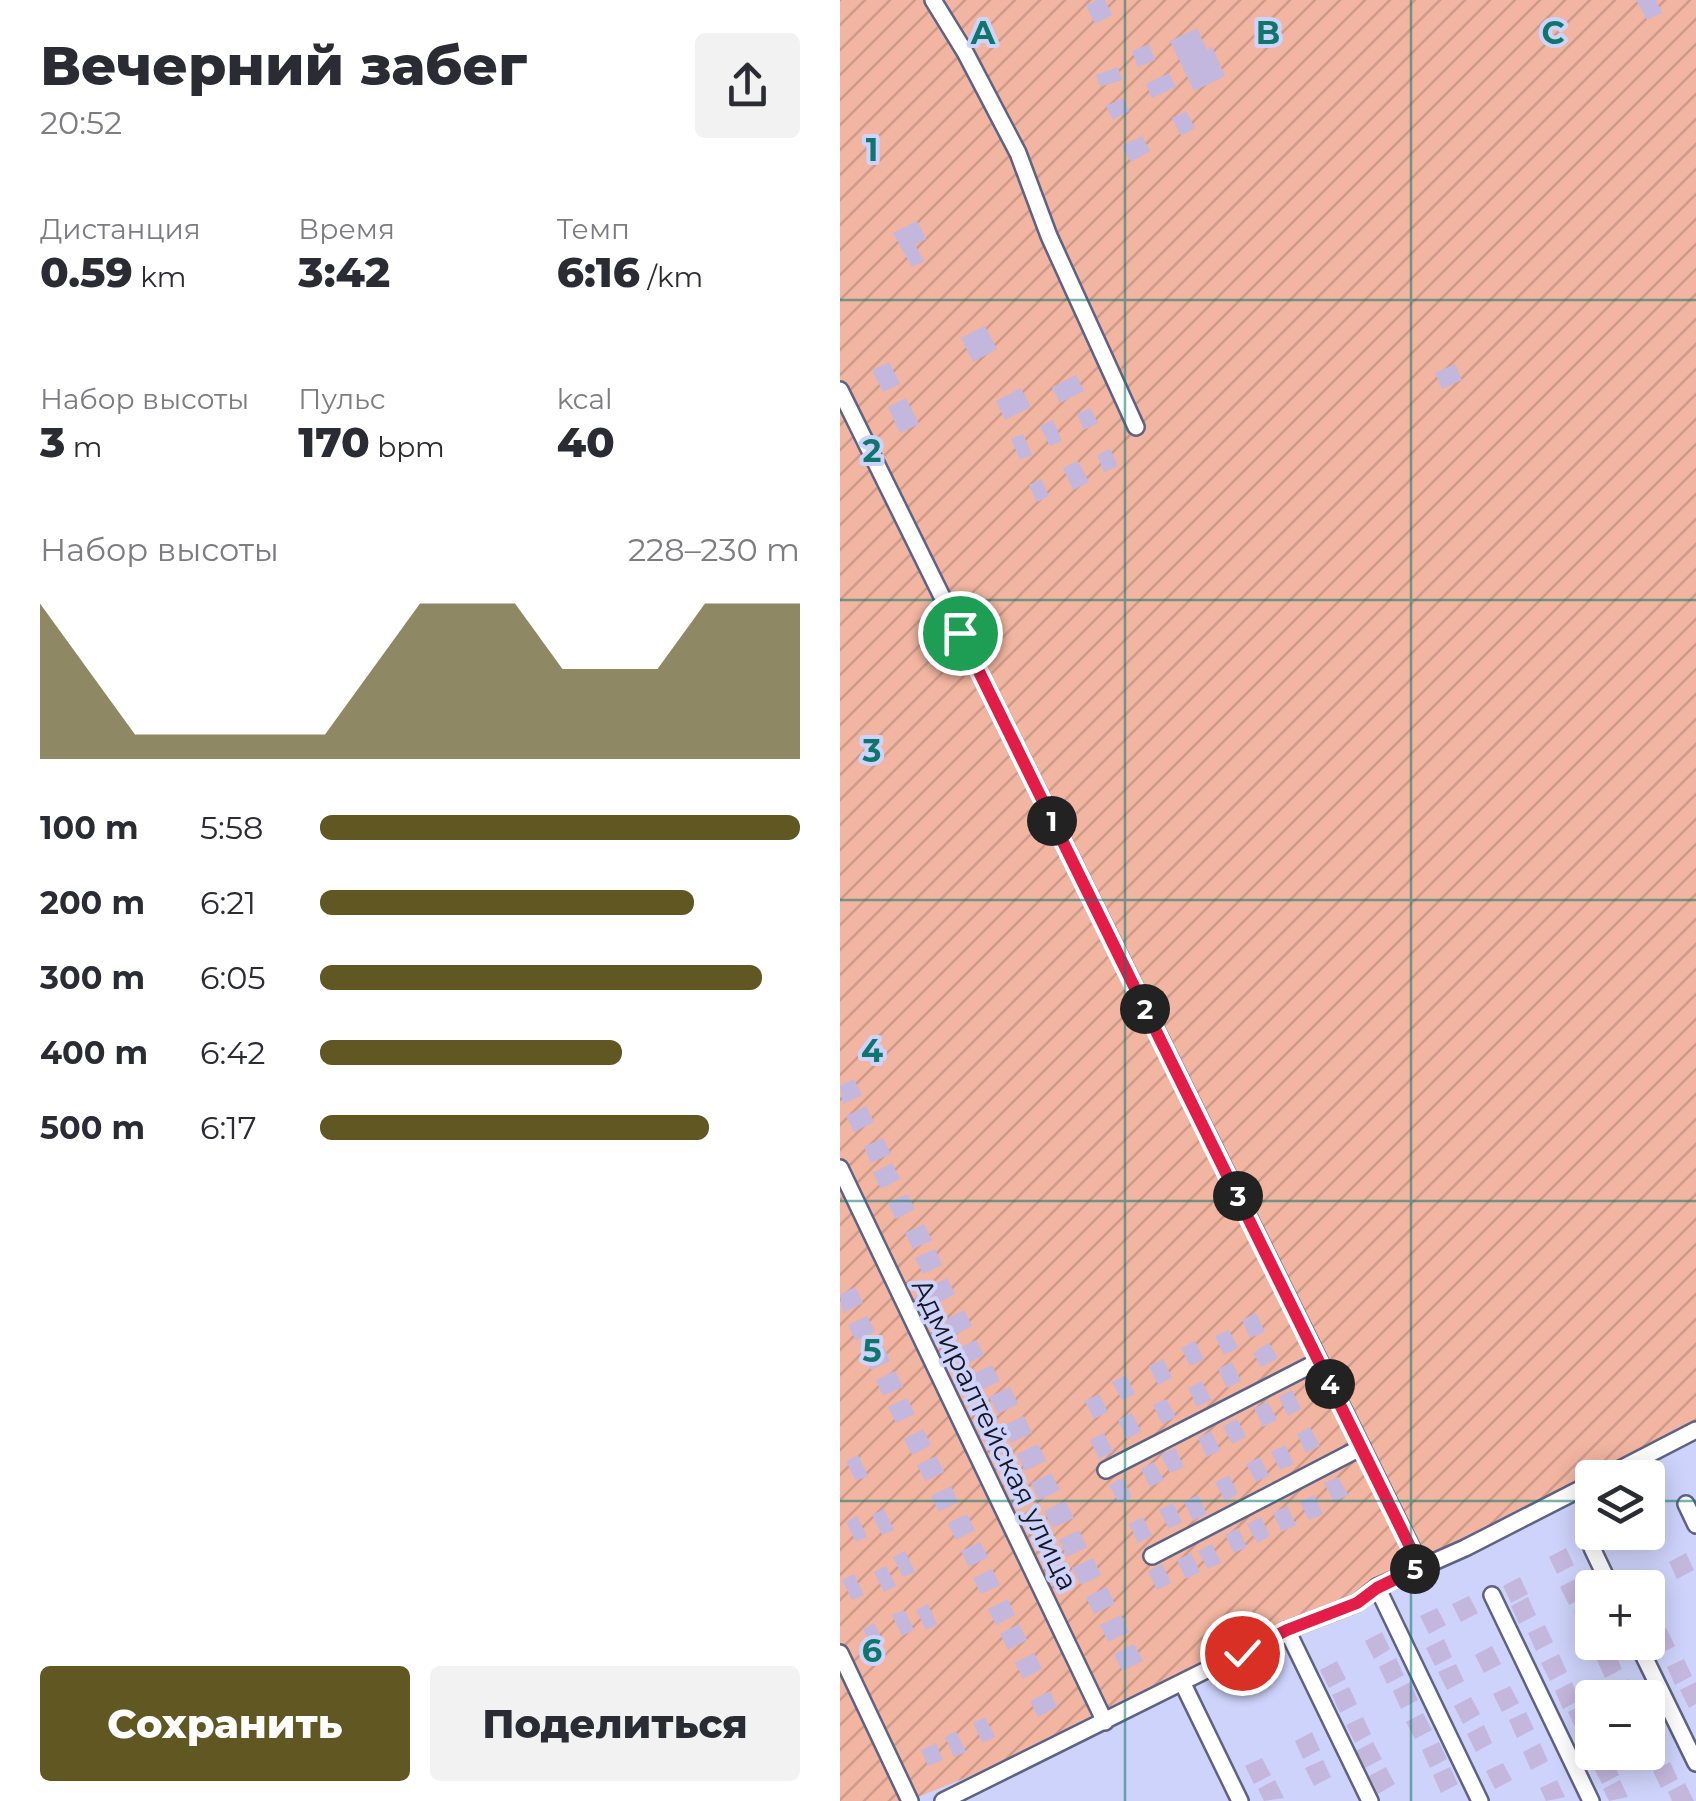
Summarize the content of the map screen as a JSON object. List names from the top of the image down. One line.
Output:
{"streets":{"street":["Адмиралтейская улица"]},"page":{"heading":["Вечерний забег","20:52"],"stats":[["Дистанция","0.59 km"],["Время","3:42"],["Темп","6:16 /km"],["Набор высоты","3 m"],["Пульс","170 bpm"],["kcal","40"]],"chart":["Набор высоты","228–230 m"],"list":[{"name":"100 m","note":"5:58"},{"name":"200 m","note":"6:21"},{"name":"300 m","note":"6:05"},{"name":"400 m","note":"6:42"},{"name":"500 m","note":"6:17"}],"pins":["1","2","3","4","5"],"map_buttons":["+","−"],"buttons":["Сохранить","Поделиться"]},"grid":{"columns":["A","B","C"],"rows":["1","2","3","4","5","6"]}}
